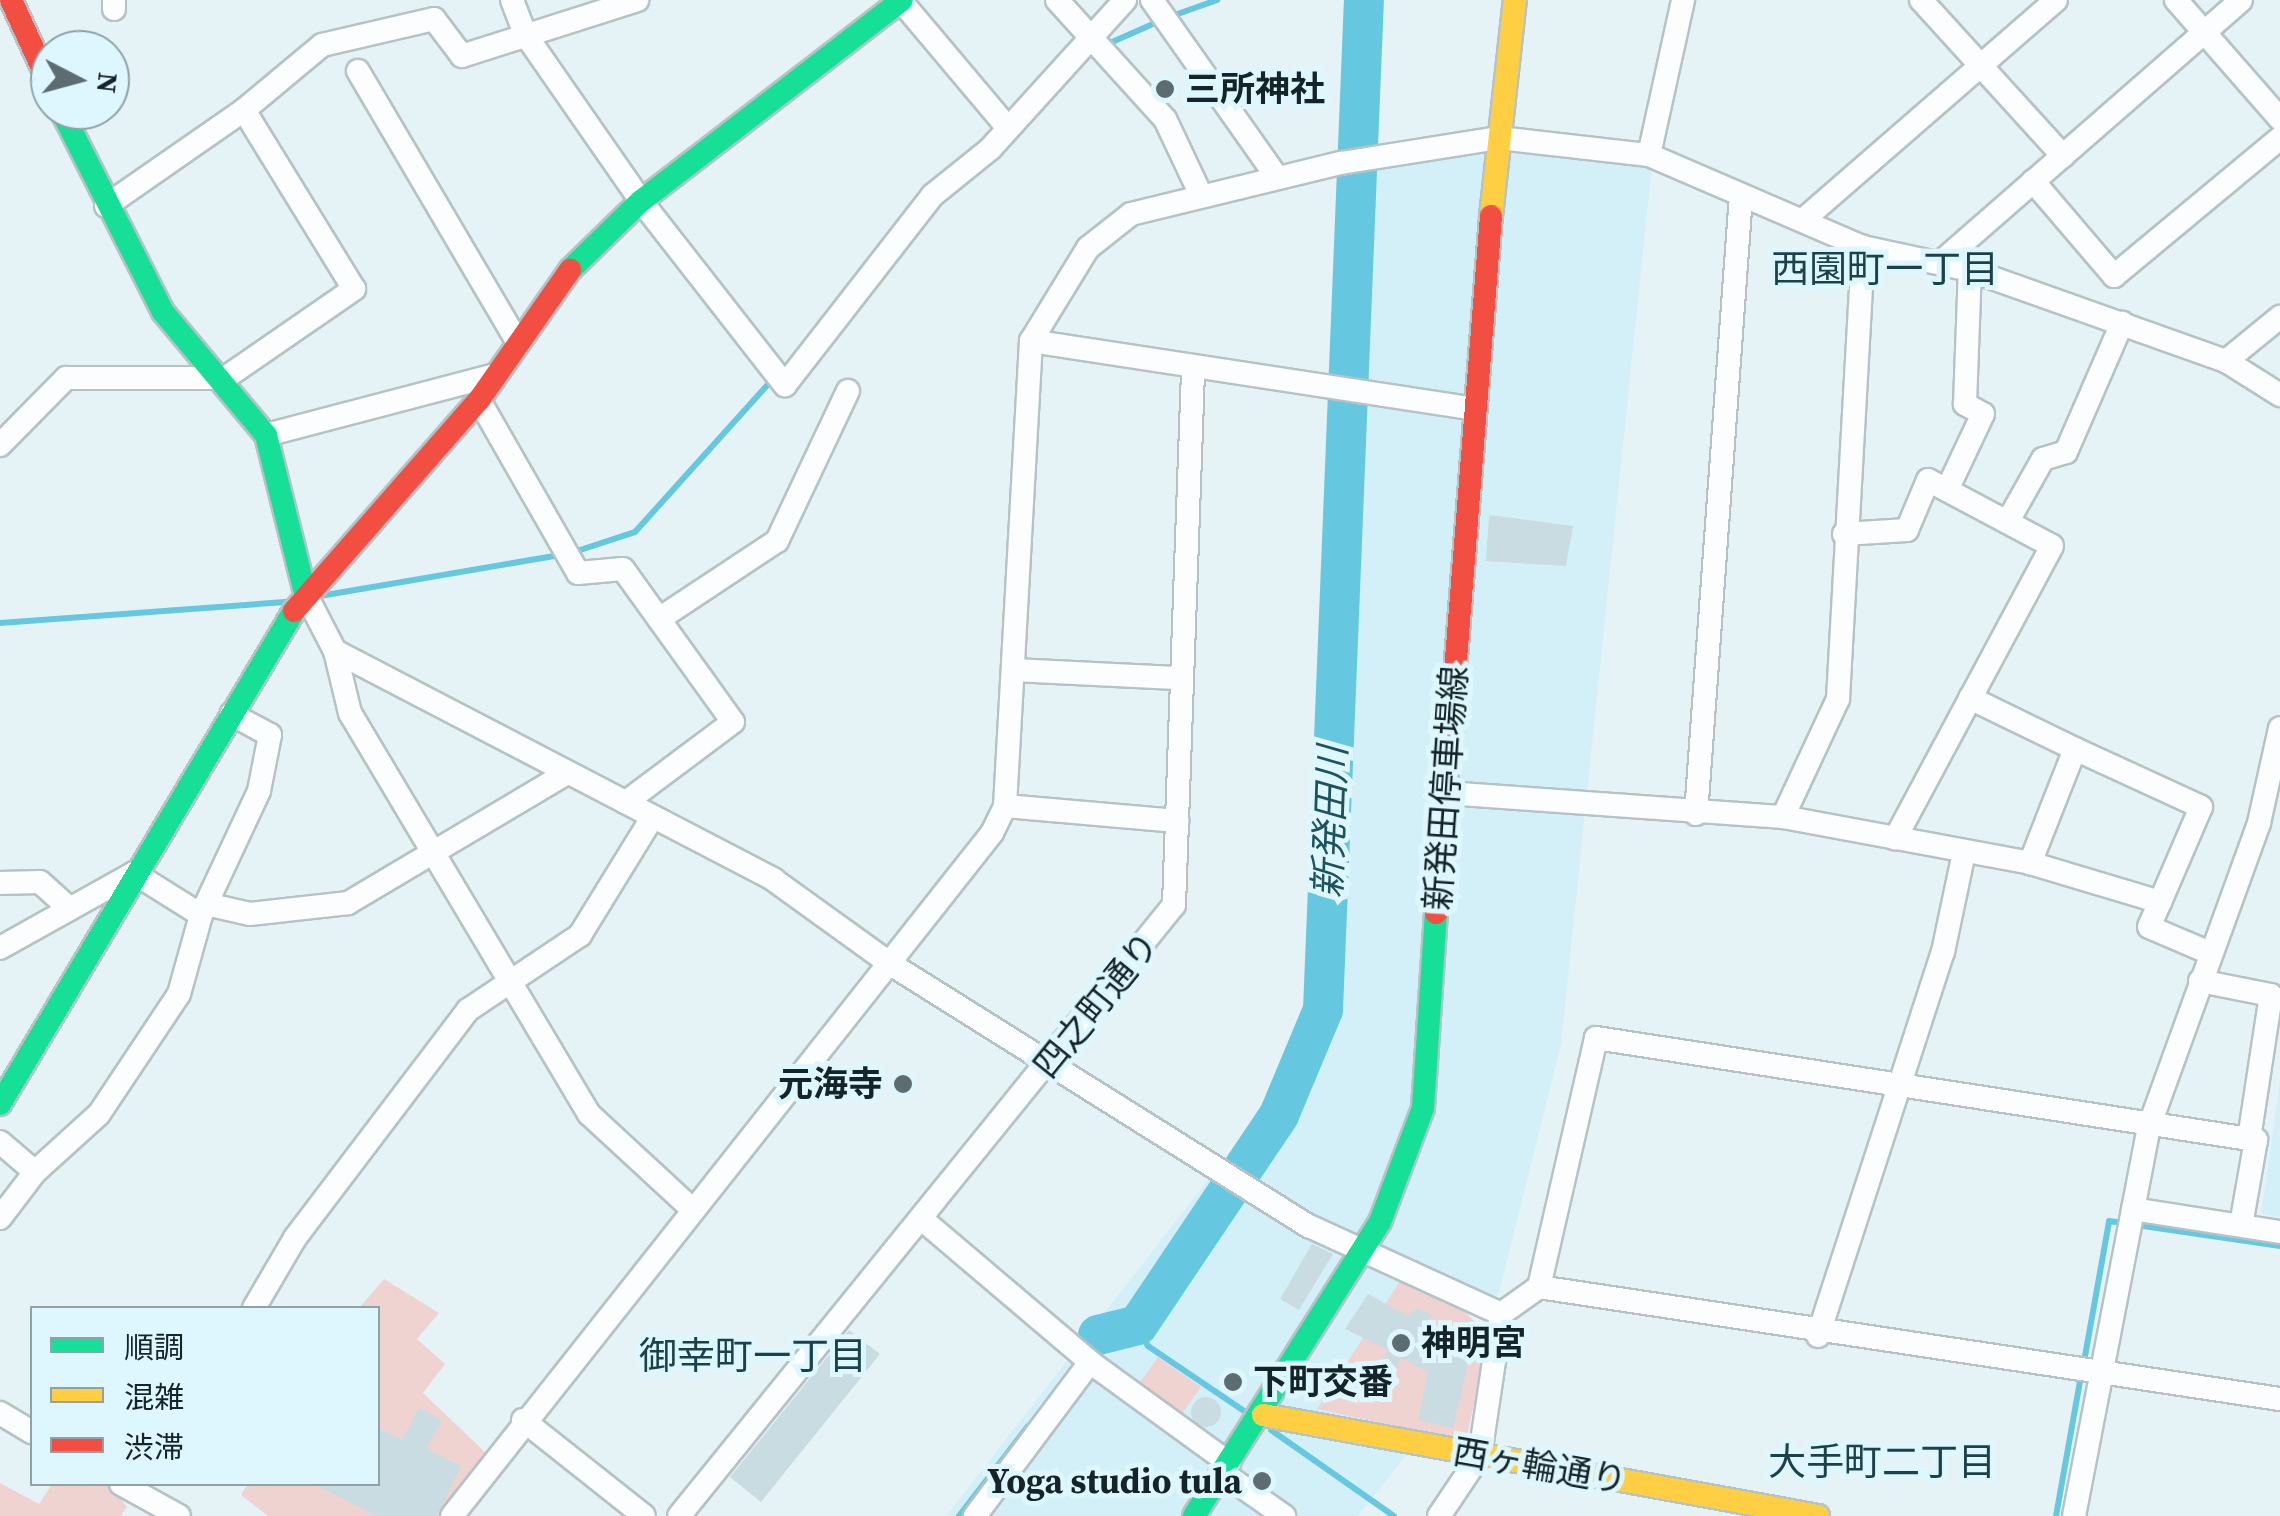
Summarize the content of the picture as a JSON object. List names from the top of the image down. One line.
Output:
{"streets":{"street":["新発田停車場線","四之町通り","西ヶ輪通り"]},"crossings":[["新発田停車場線","西ヶ輪通り"]],"districts":["西園町一丁目","御幸町一丁目","大手町二丁目"],"water":["新発田川"],"places":["三所神社","元海寺","神明宮","下町交番","Yoga studio tula"],"legend":["順調","混雑","渋滞"],"north":"right"}
